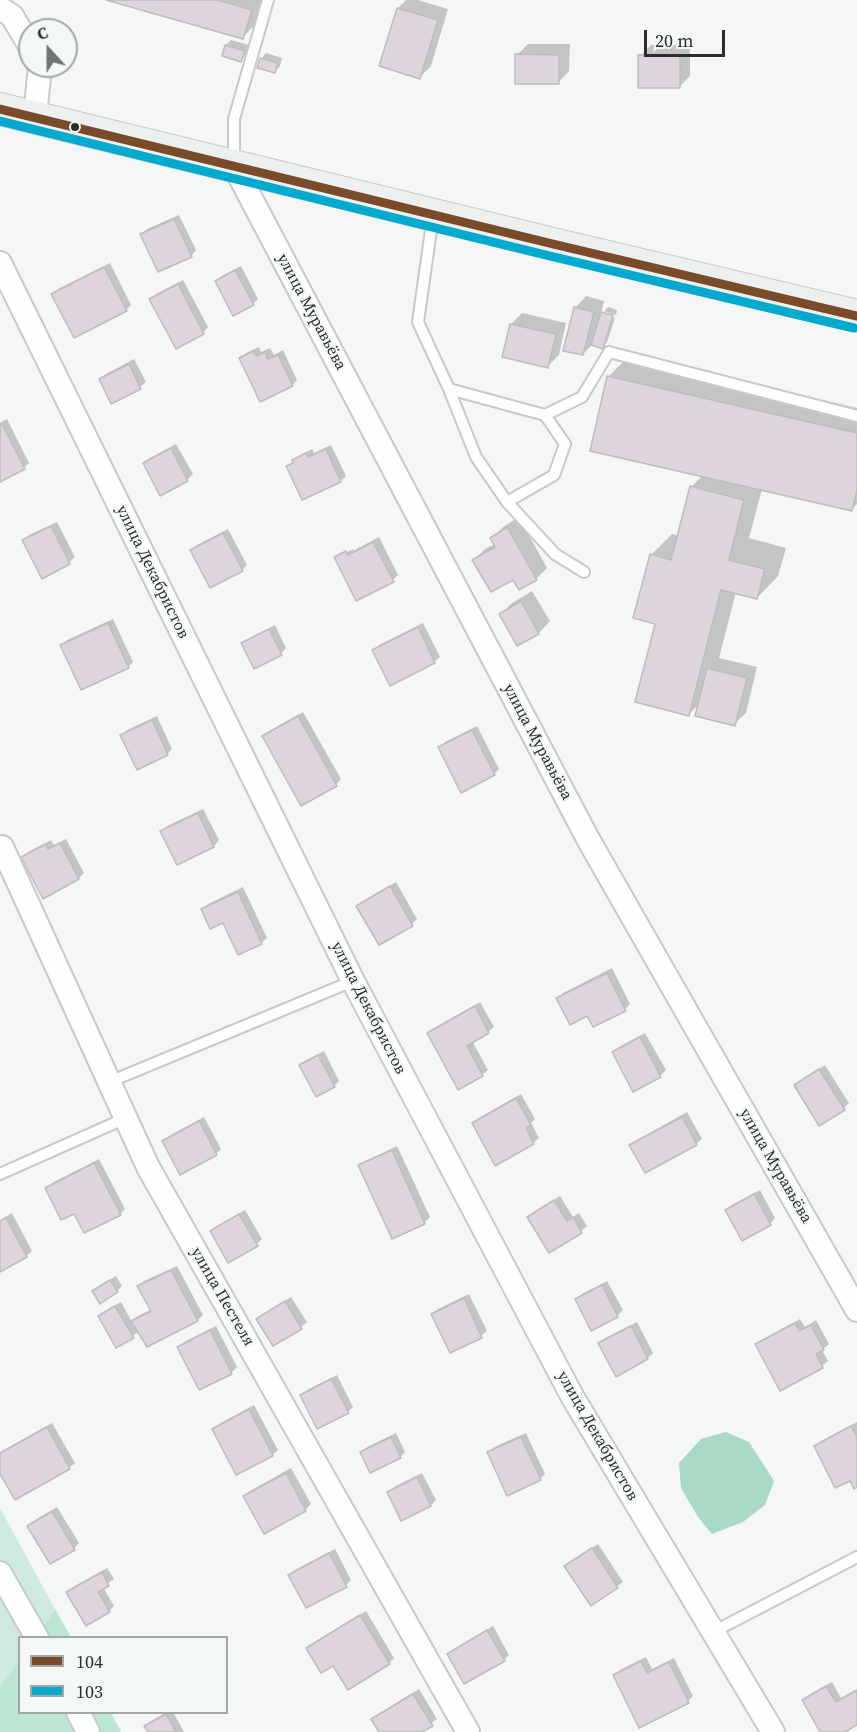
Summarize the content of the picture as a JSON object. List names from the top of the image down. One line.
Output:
{"streets":{"street":["улица Муравьёва","улица Декабристов","улица Пестеля"]},"lines":["transit line 104","transit line 103"],"legend":["104","103"],"scale_bar":"20 m","north":"top"}
